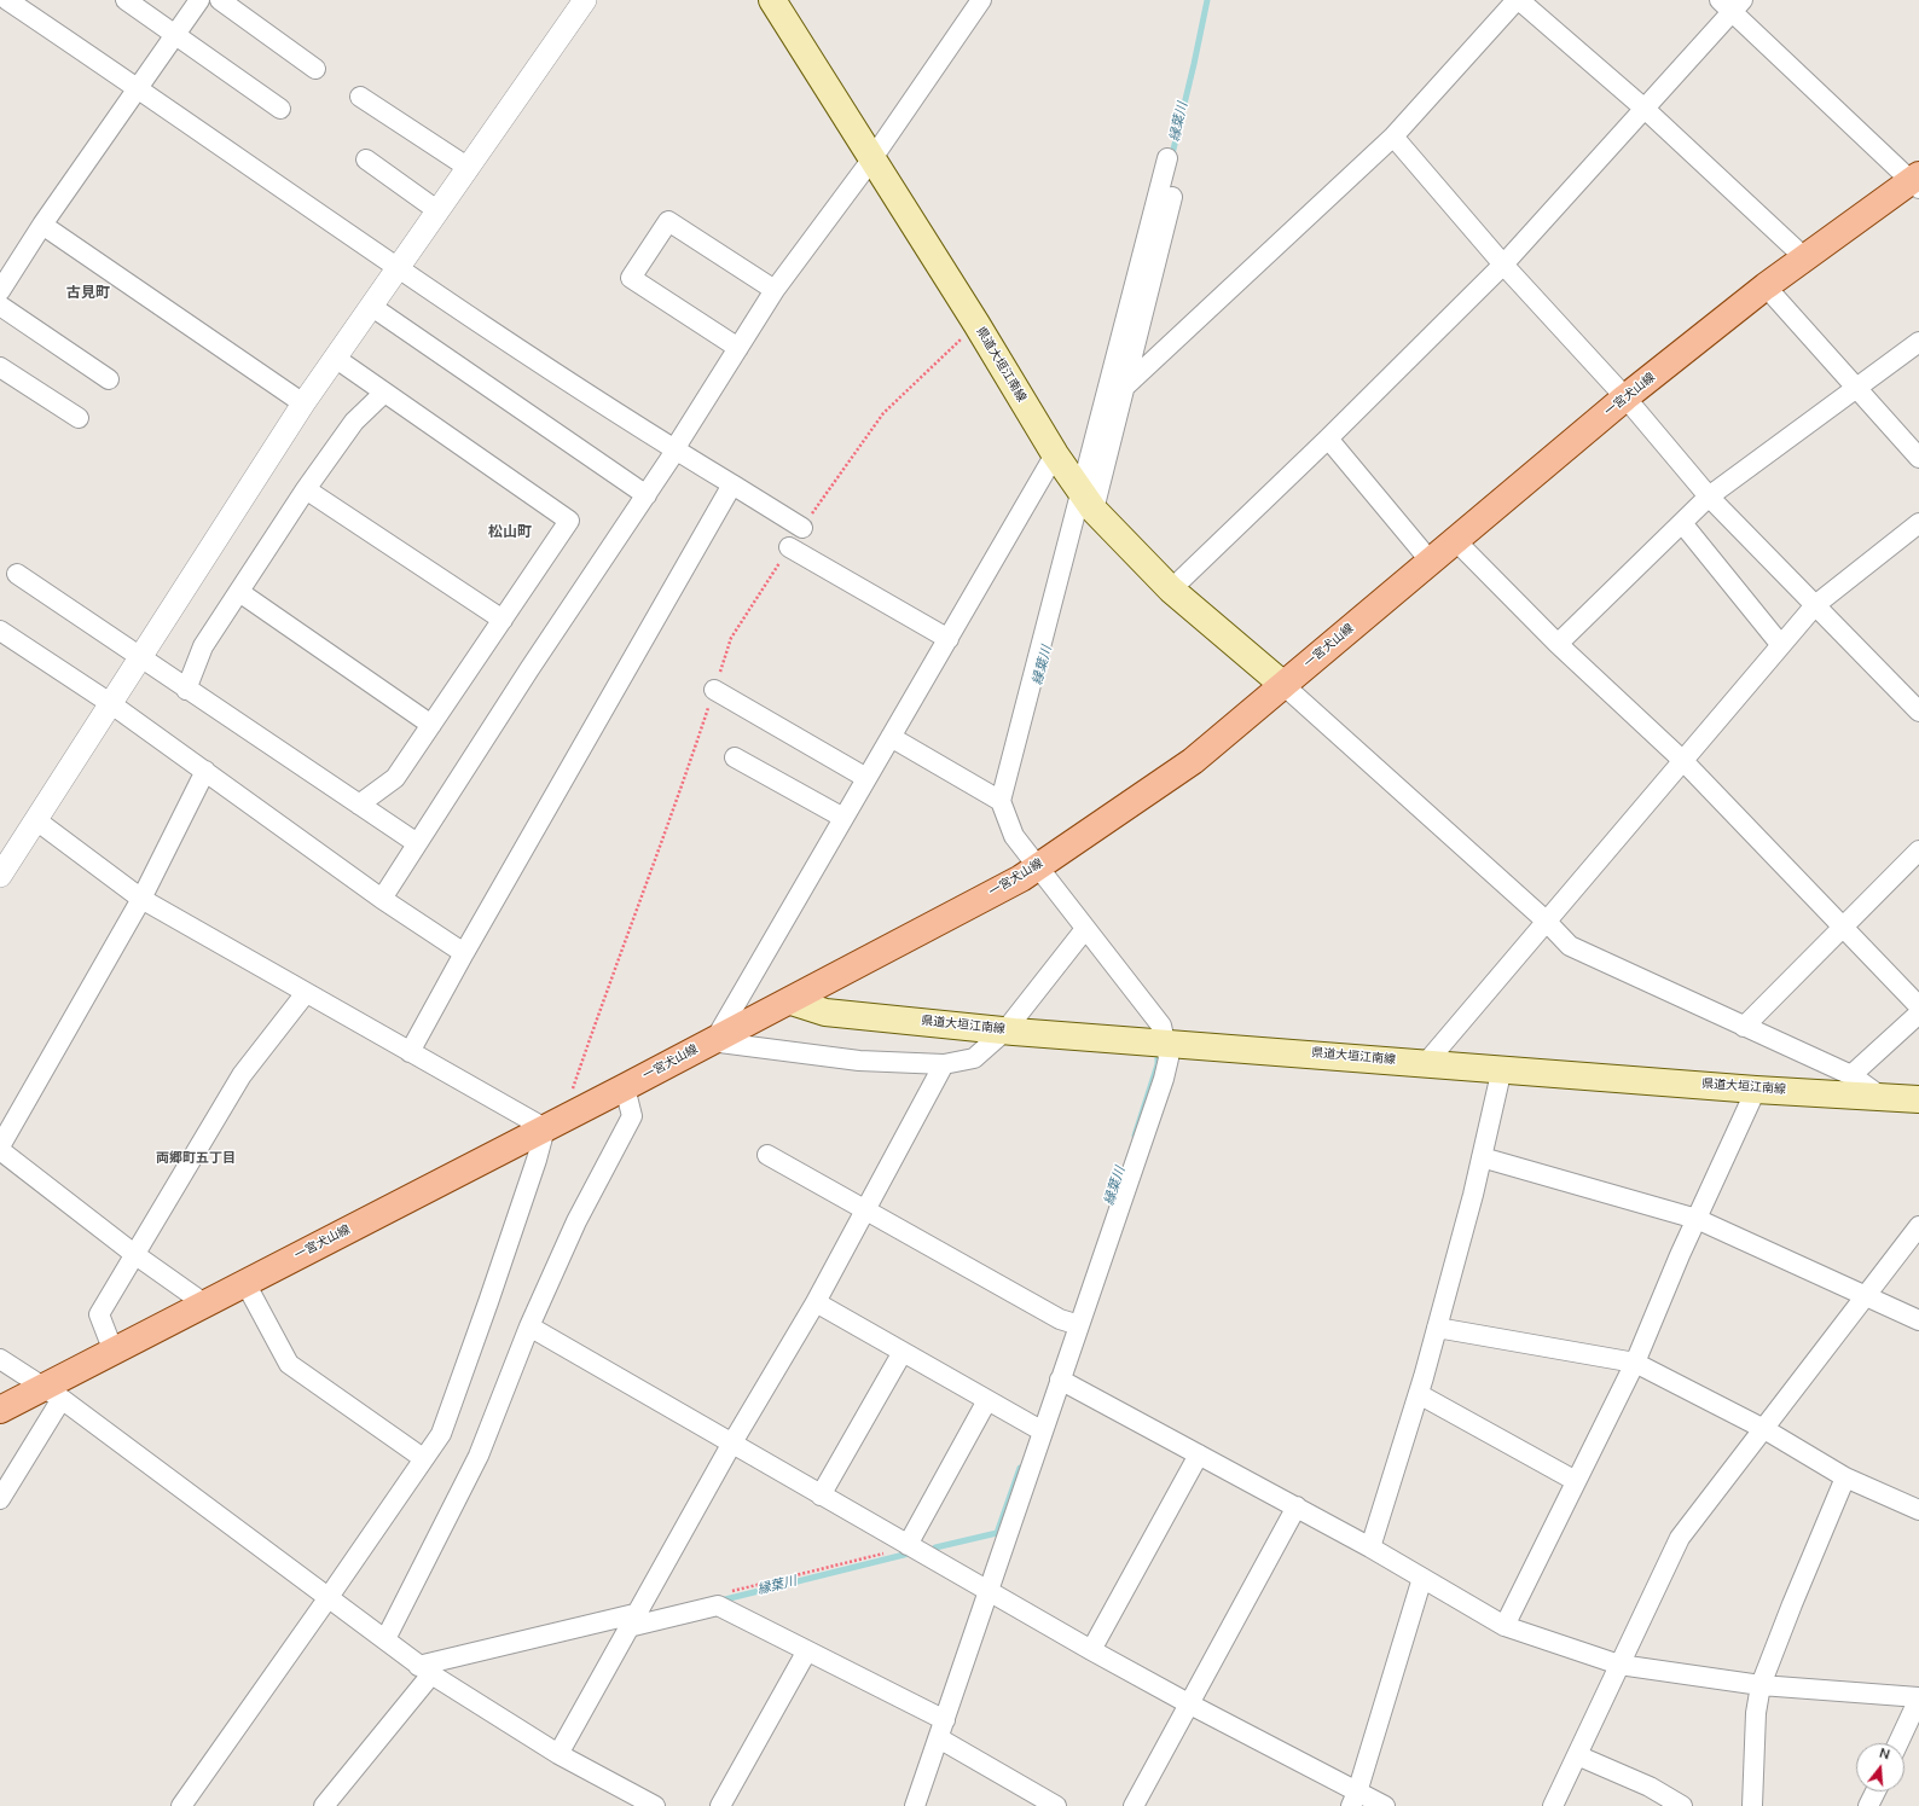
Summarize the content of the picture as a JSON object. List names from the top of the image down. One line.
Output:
{"streets":{"main road":["県道大垣江南線","一宮犬山線"]},"crossings":[["県道大垣江南線","一宮犬山線"]],"districts":["古見町","松山町","両郷町五丁目"],"water":["縁葉川"],"north":"top"}
